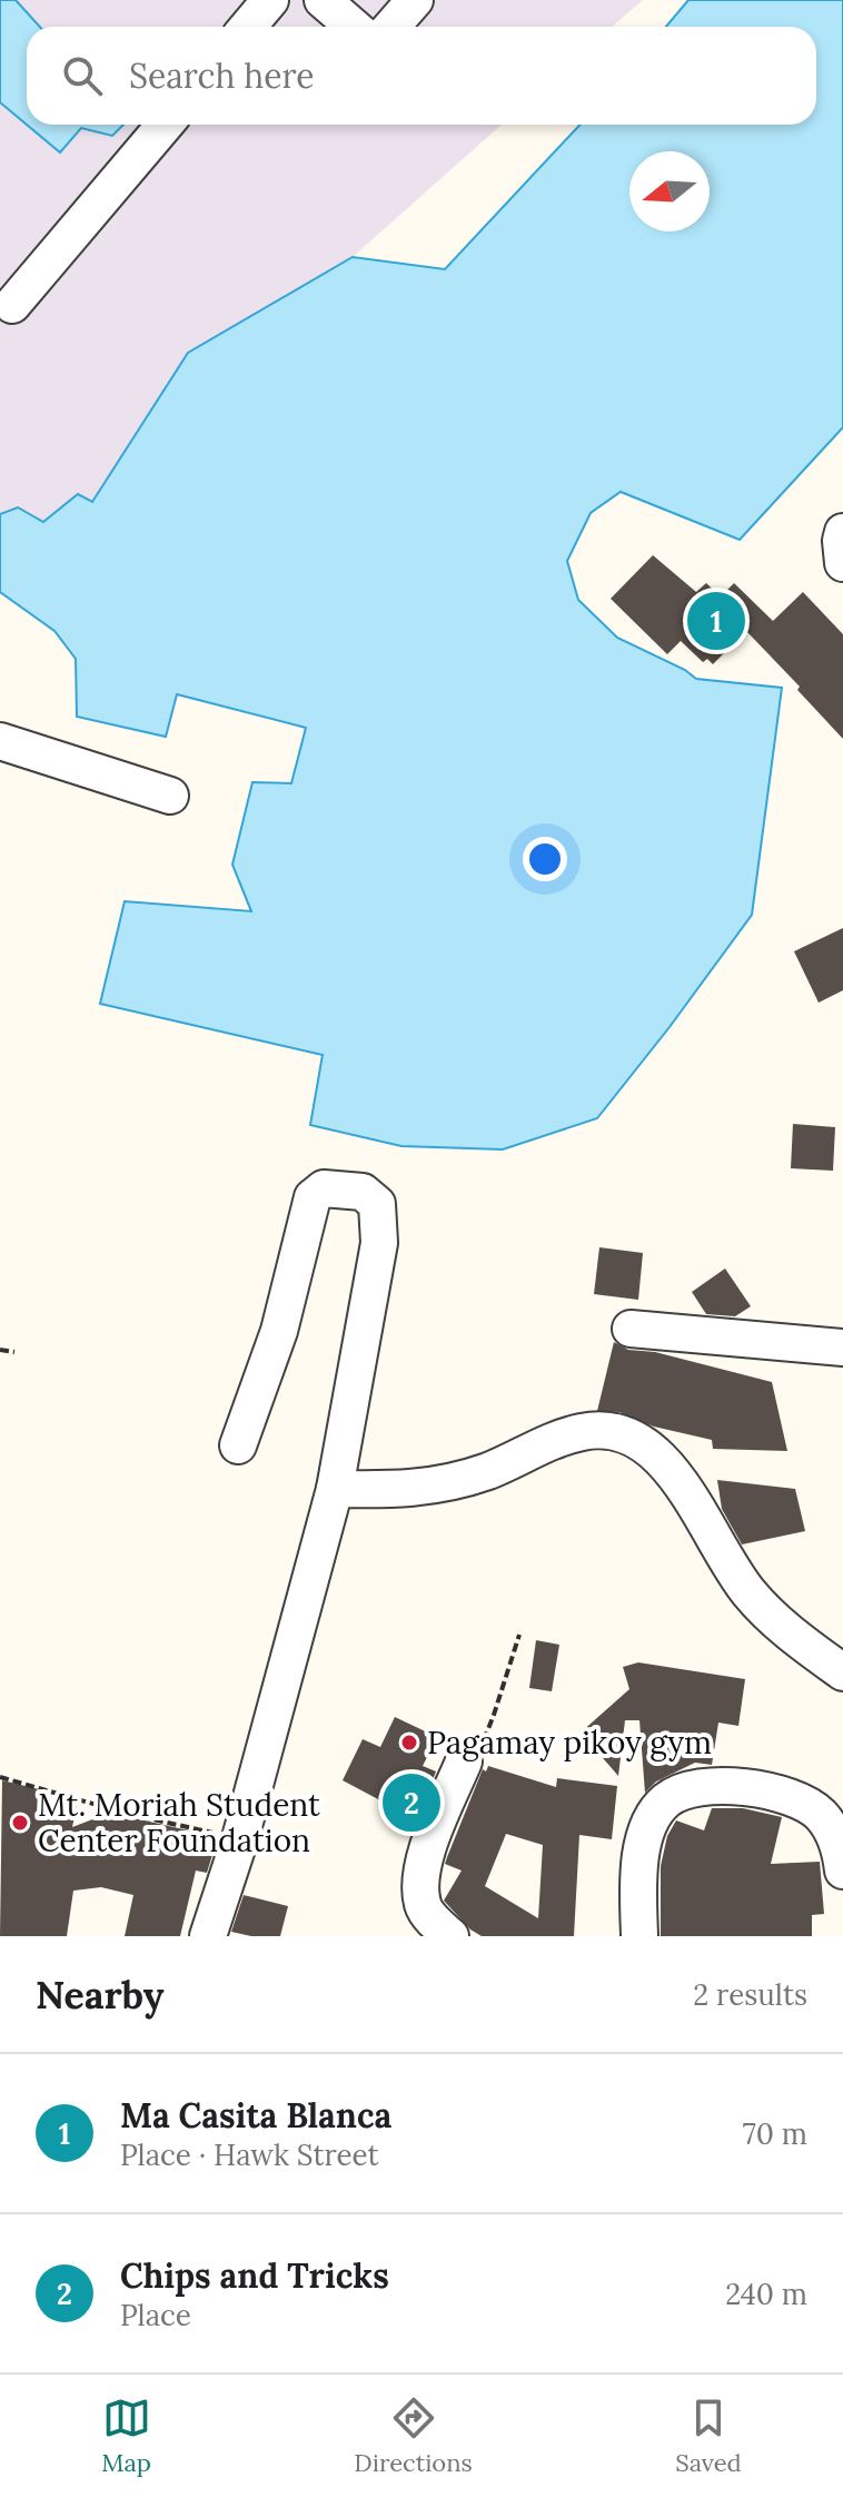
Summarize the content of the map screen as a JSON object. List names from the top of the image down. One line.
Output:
{"places":["Pagamay pikoy gym","Mt. Moriah Student Center Foundation"],"north":"left","page":{"search":"Search here","pins":["1","2"],"heading":["Nearby","2 results"],"list":[{"mark":"1","name":"Ma Casita Blanca","note":"Place · Hawk Street","value":"70 m"},{"mark":"2","name":"Chips and Tricks","note":"Place","value":"240 m"}],"nav":["Map","Directions","Saved"]}}
